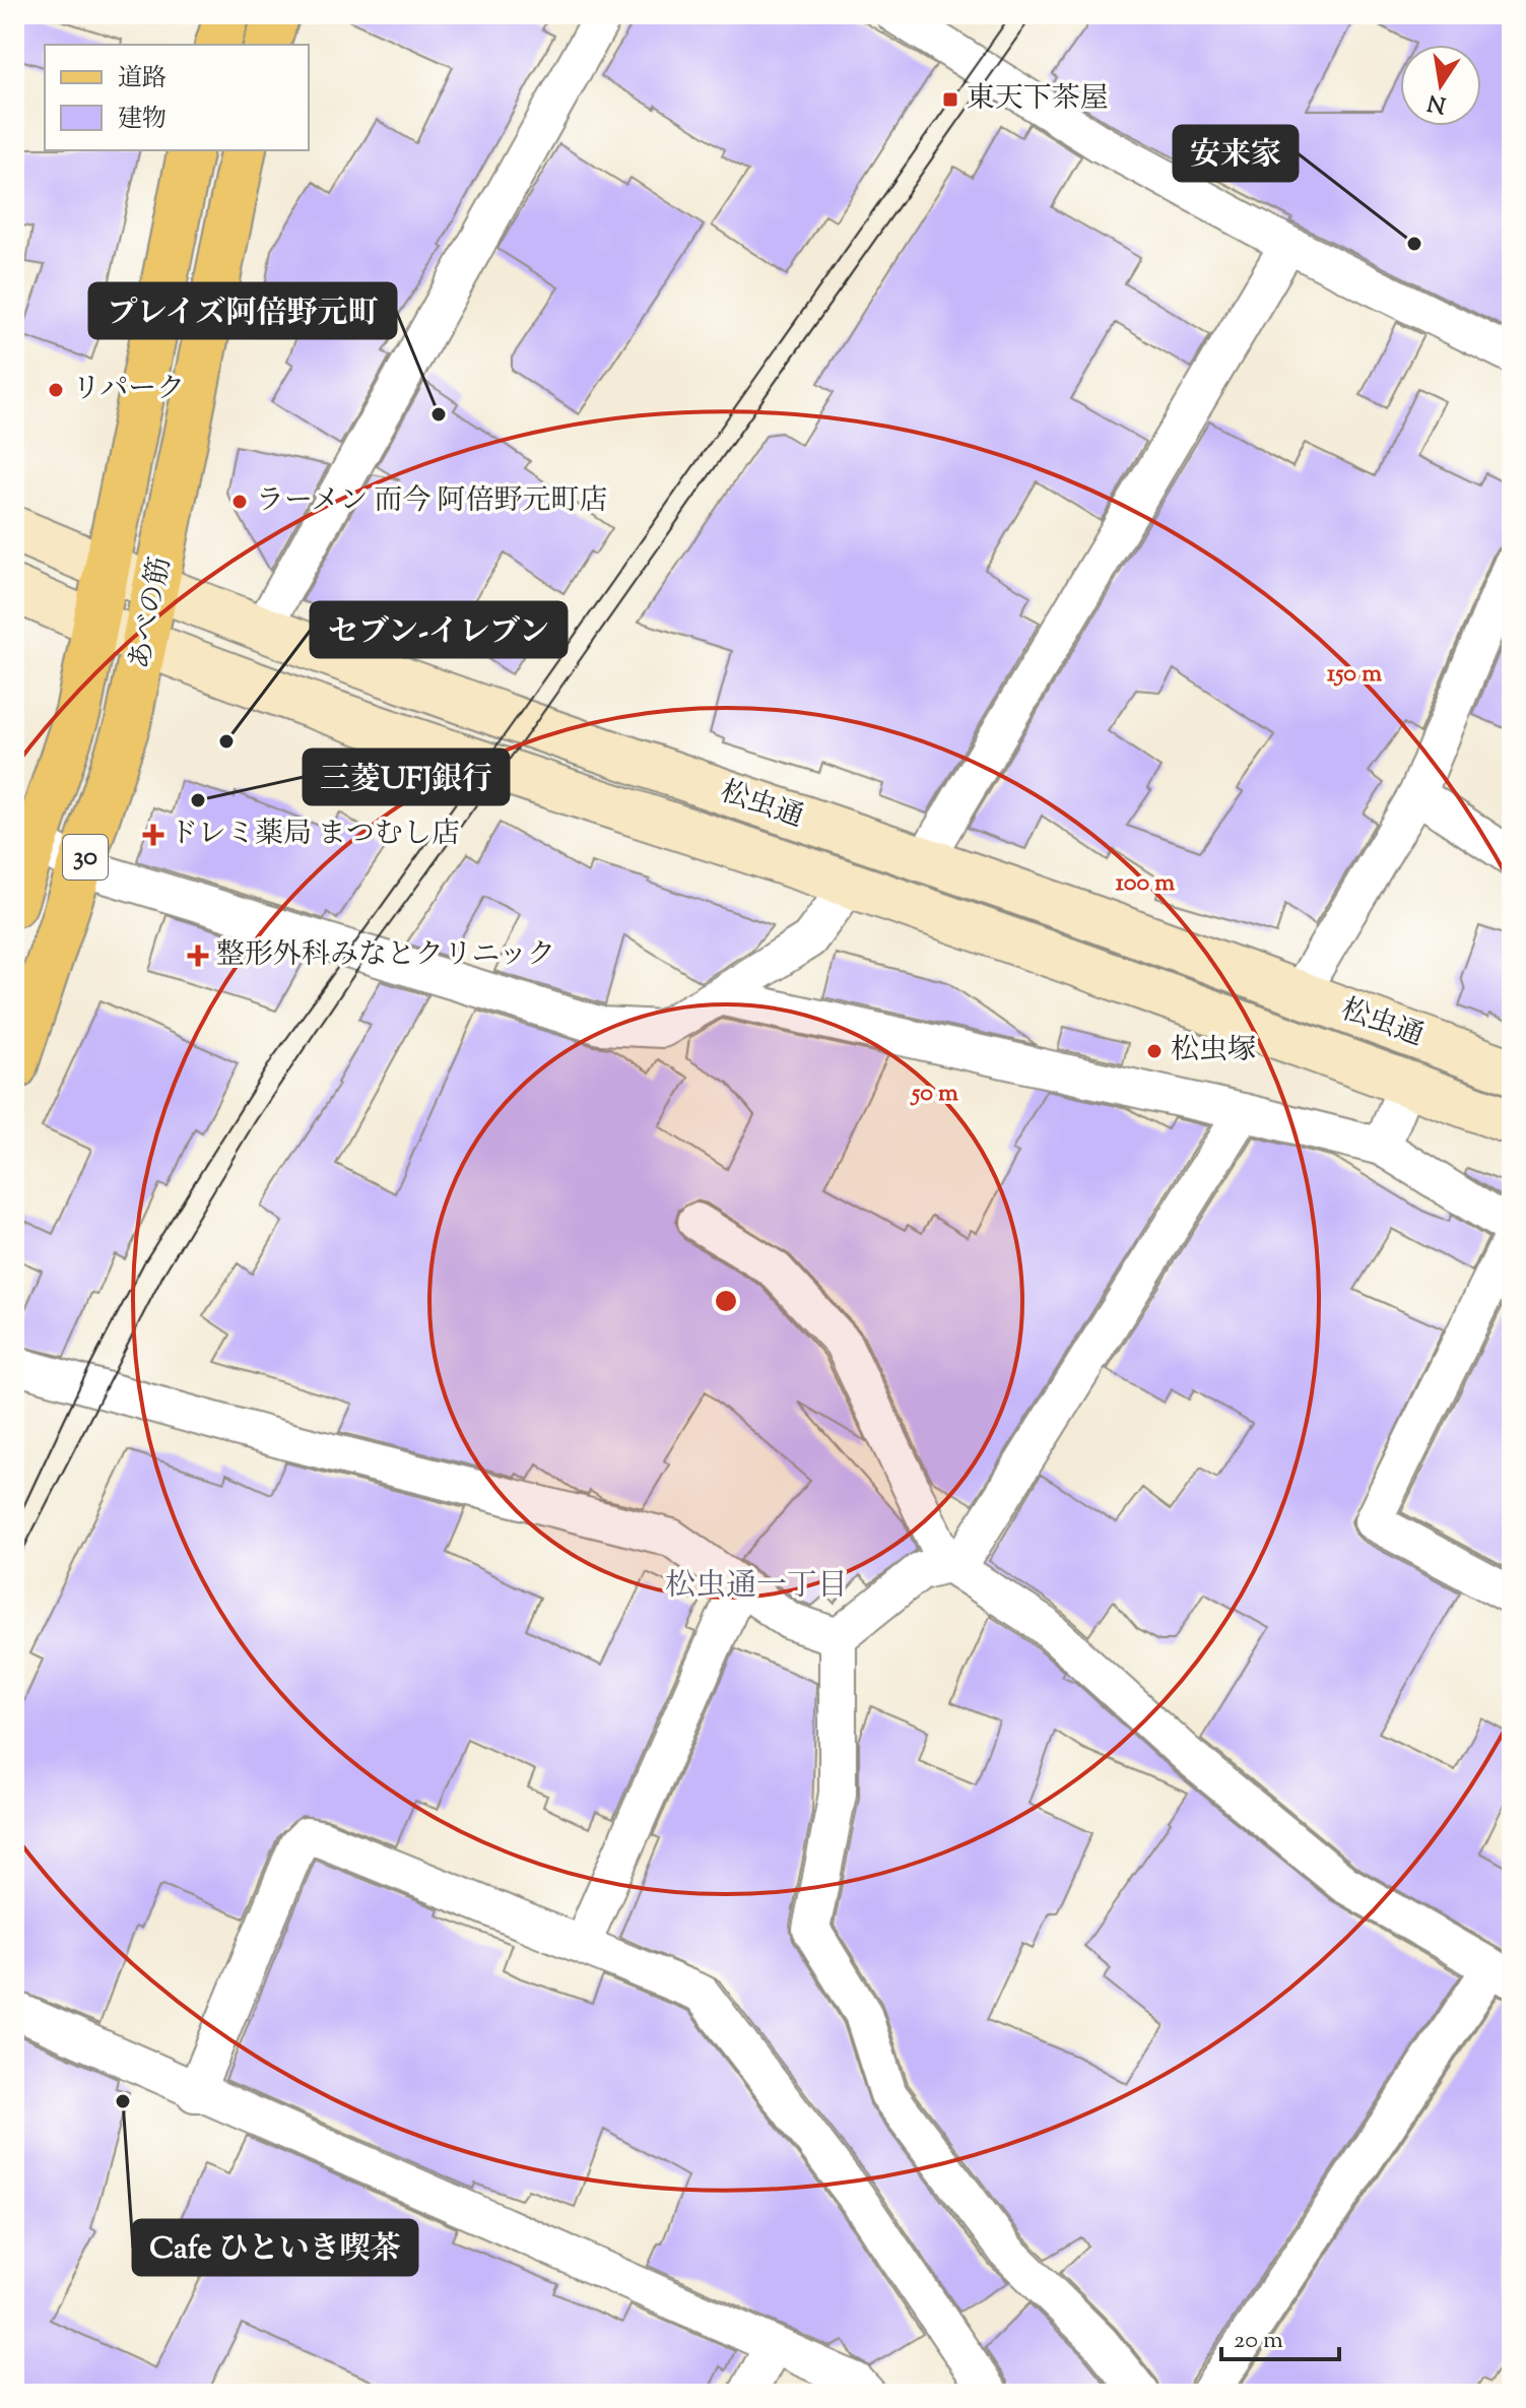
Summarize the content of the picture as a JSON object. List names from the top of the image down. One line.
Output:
{"streets":{"main road":["あべの筋","30"],"street":["松虫通"]},"crossings":[["あべの筋","松虫通"]],"districts":["松虫通一丁目"],"places":{"transit":["東天下茶屋"],"other":["安来家","リパーク","プレイズ阿倍野元町","ラーメン 而今 阿倍野元町店","セブン-イレブン","三菱UFJ銀行","松虫塚","Cafe ひといき喫茶"],"health":["ドレミ薬局 まつむし店","整形外科みなとクリニック"]},"legend":["道路","建物"],"scale_bar":"20 m","north":"bottom","rings":["150 m","100 m","50 m"]}
